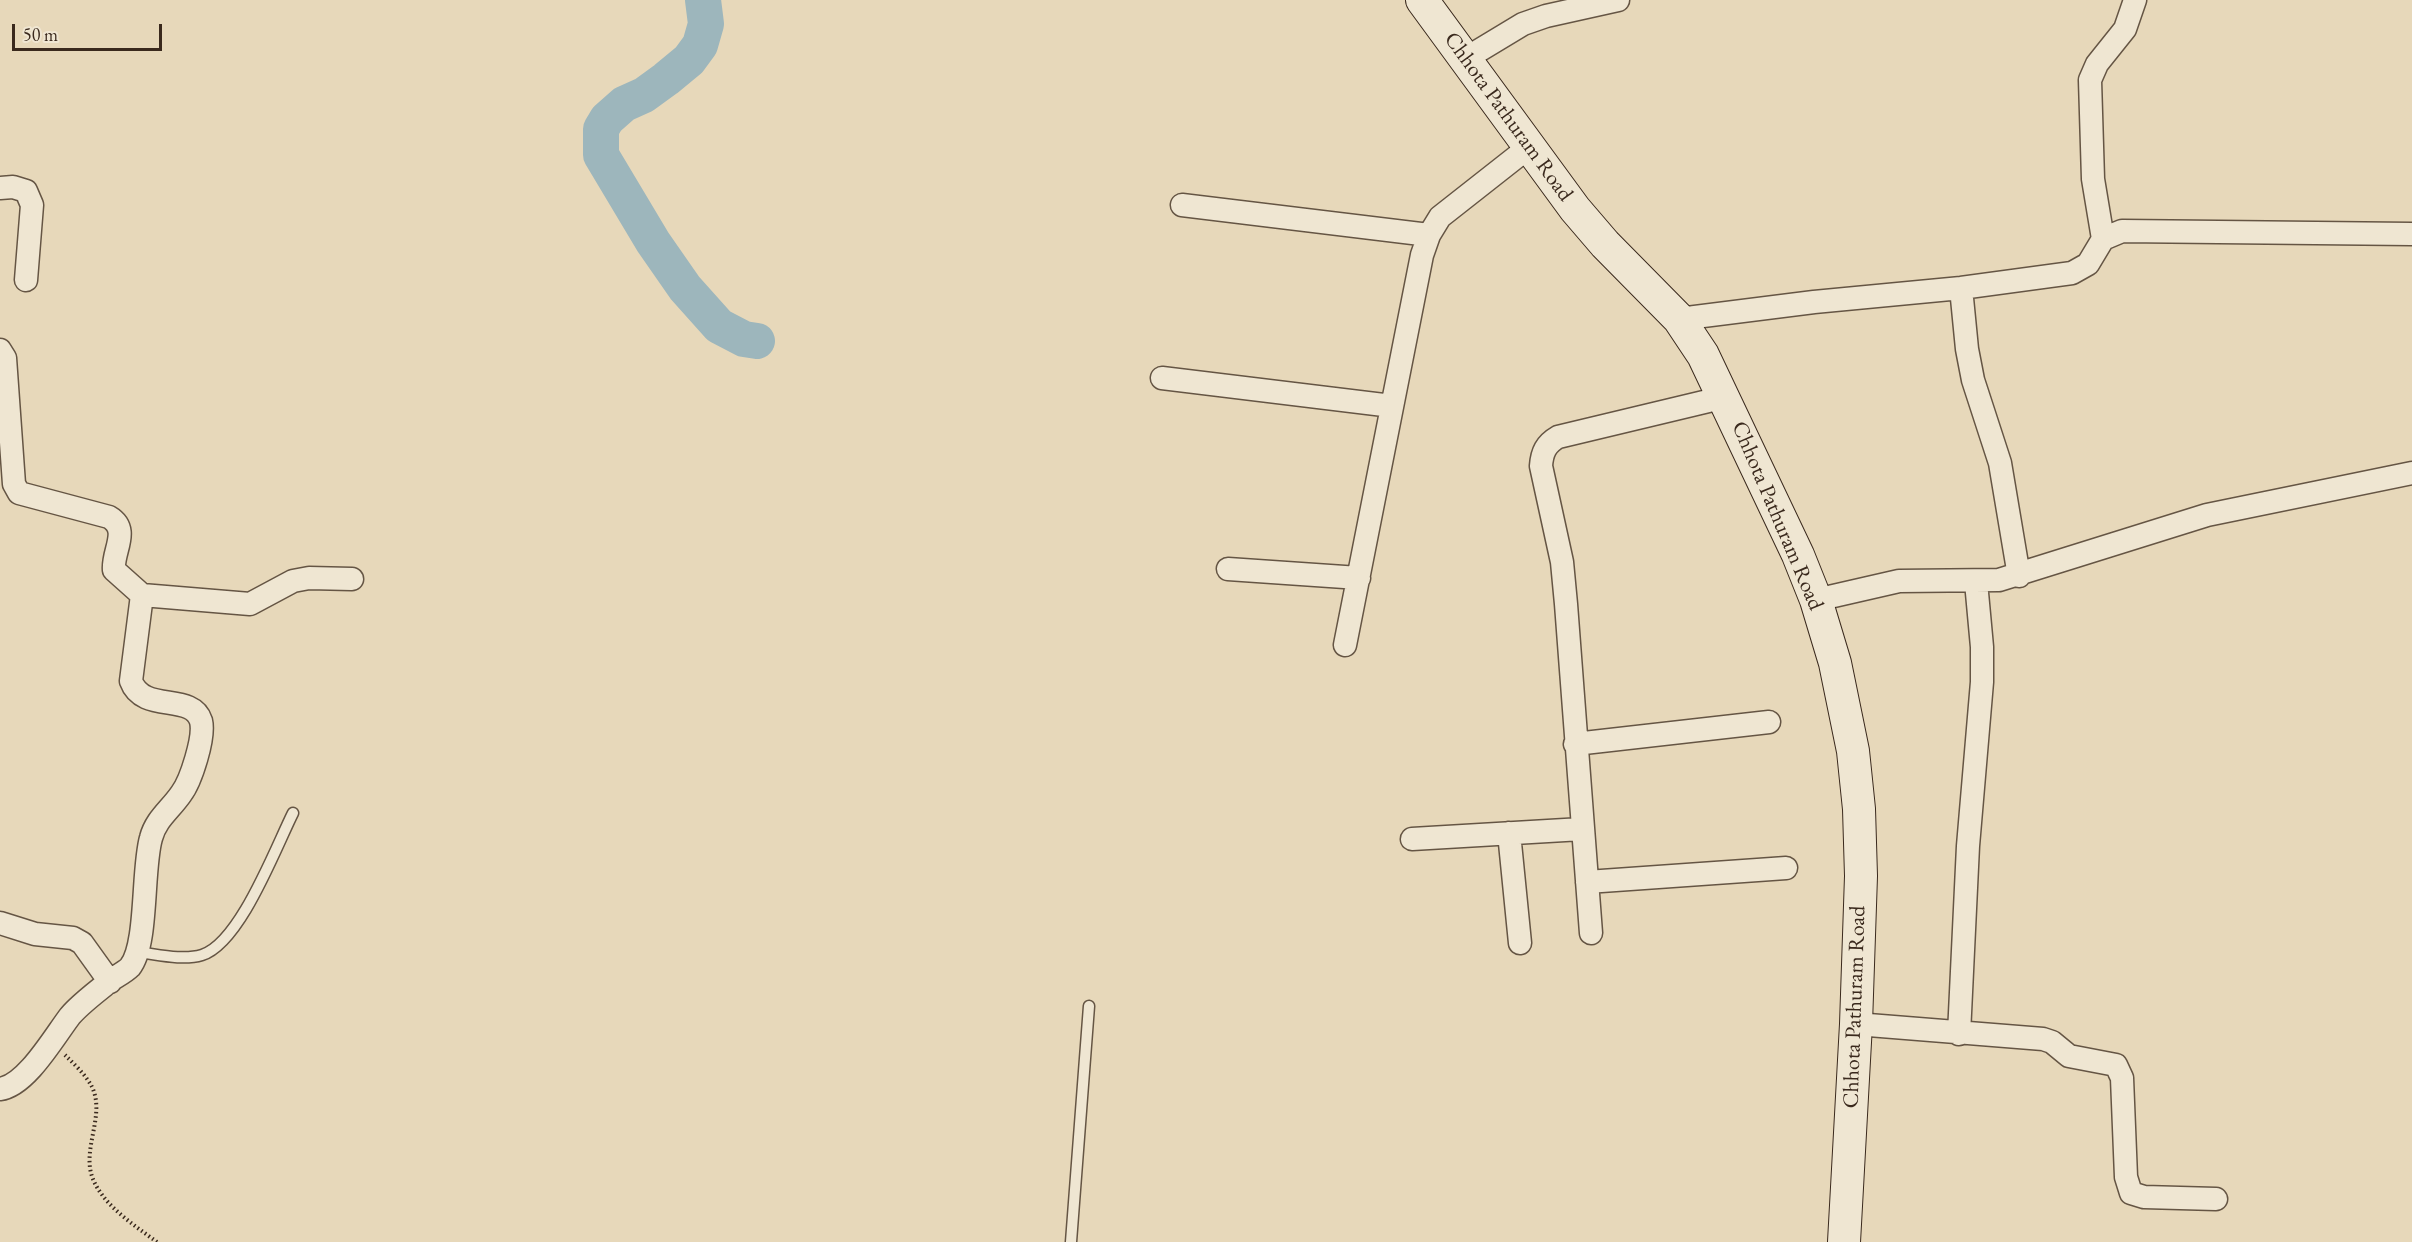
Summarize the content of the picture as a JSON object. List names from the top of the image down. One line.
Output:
{"streets":{"street":["Chhota Pathuram Road"]},"scale_bar":"50 m"}
